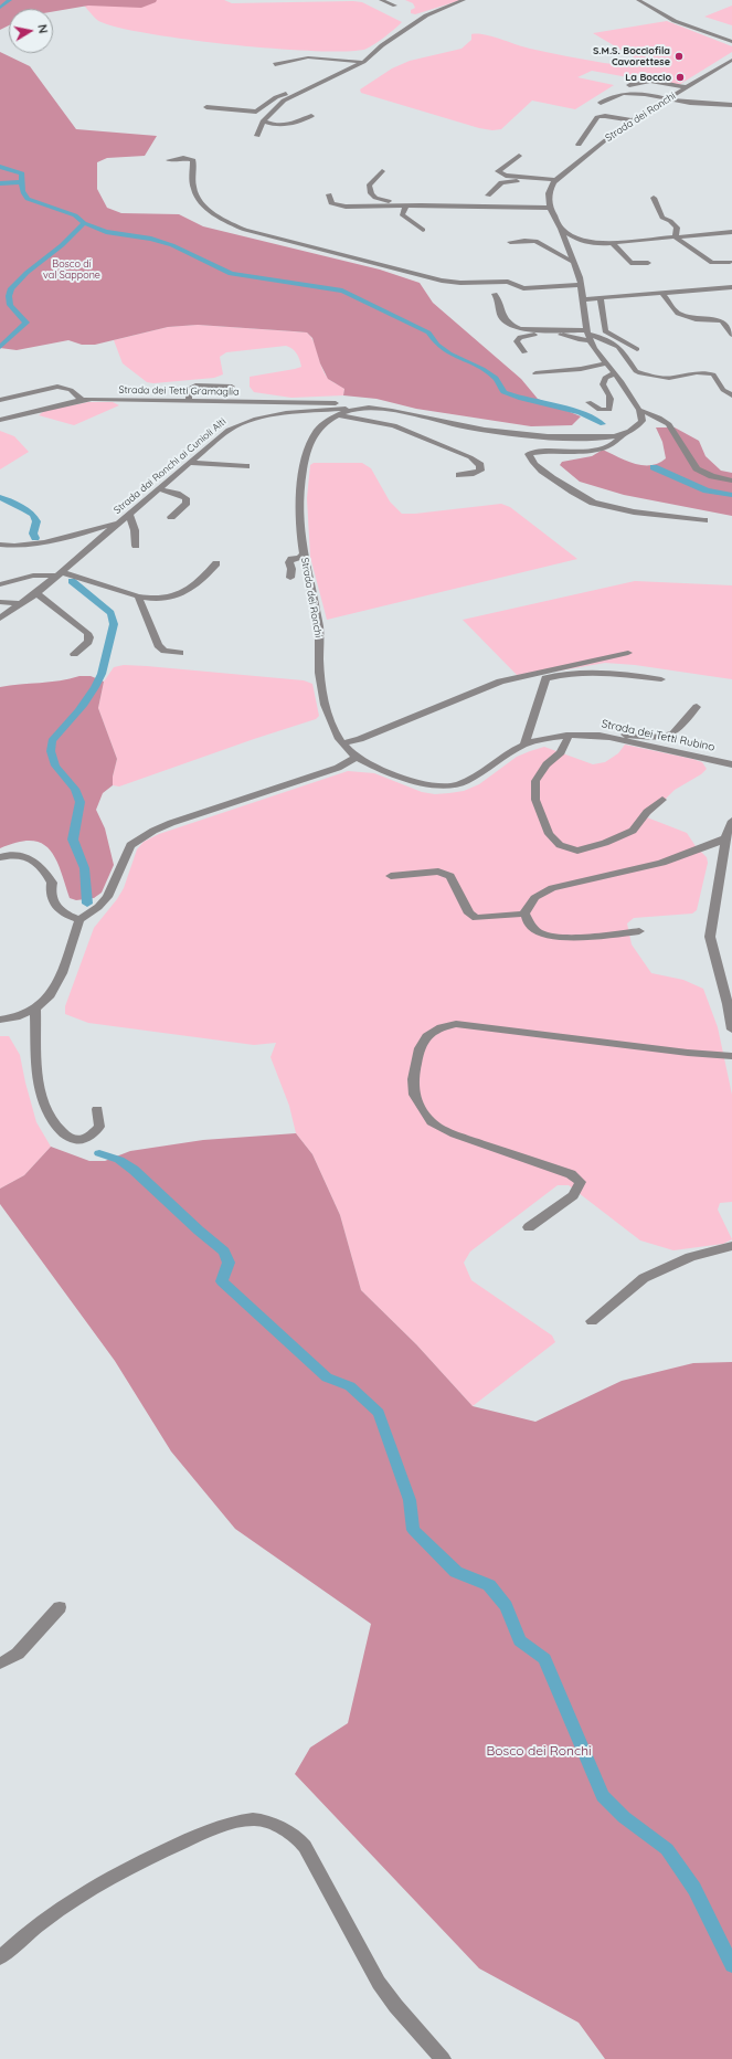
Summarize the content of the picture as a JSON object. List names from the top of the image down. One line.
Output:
{"streets":{"street":["Strada dei Ronchi","Strada dei Tetti Gramaglia","Strada dai Ronchi ai Cunioli Alti","Strada dei Tetti Rubino"]},"crossings":[["Strada dei Ronchi","Strada dei Tetti Gramaglia"],["Strada dei Ronchi","Strada dai Ronchi ai Cunioli Alti"],["Strada dei Ronchi","Strada dei Tetti Rubino"],["Strada dei Tetti Gramaglia","Strada dai Ronchi ai Cunioli Alti"]],"parks":["Bosco di val Sappone","Bosco dei Ronchi"],"places":["S.M.S. Bocciofila Cavorettese","La Boccio"],"north":"right"}
